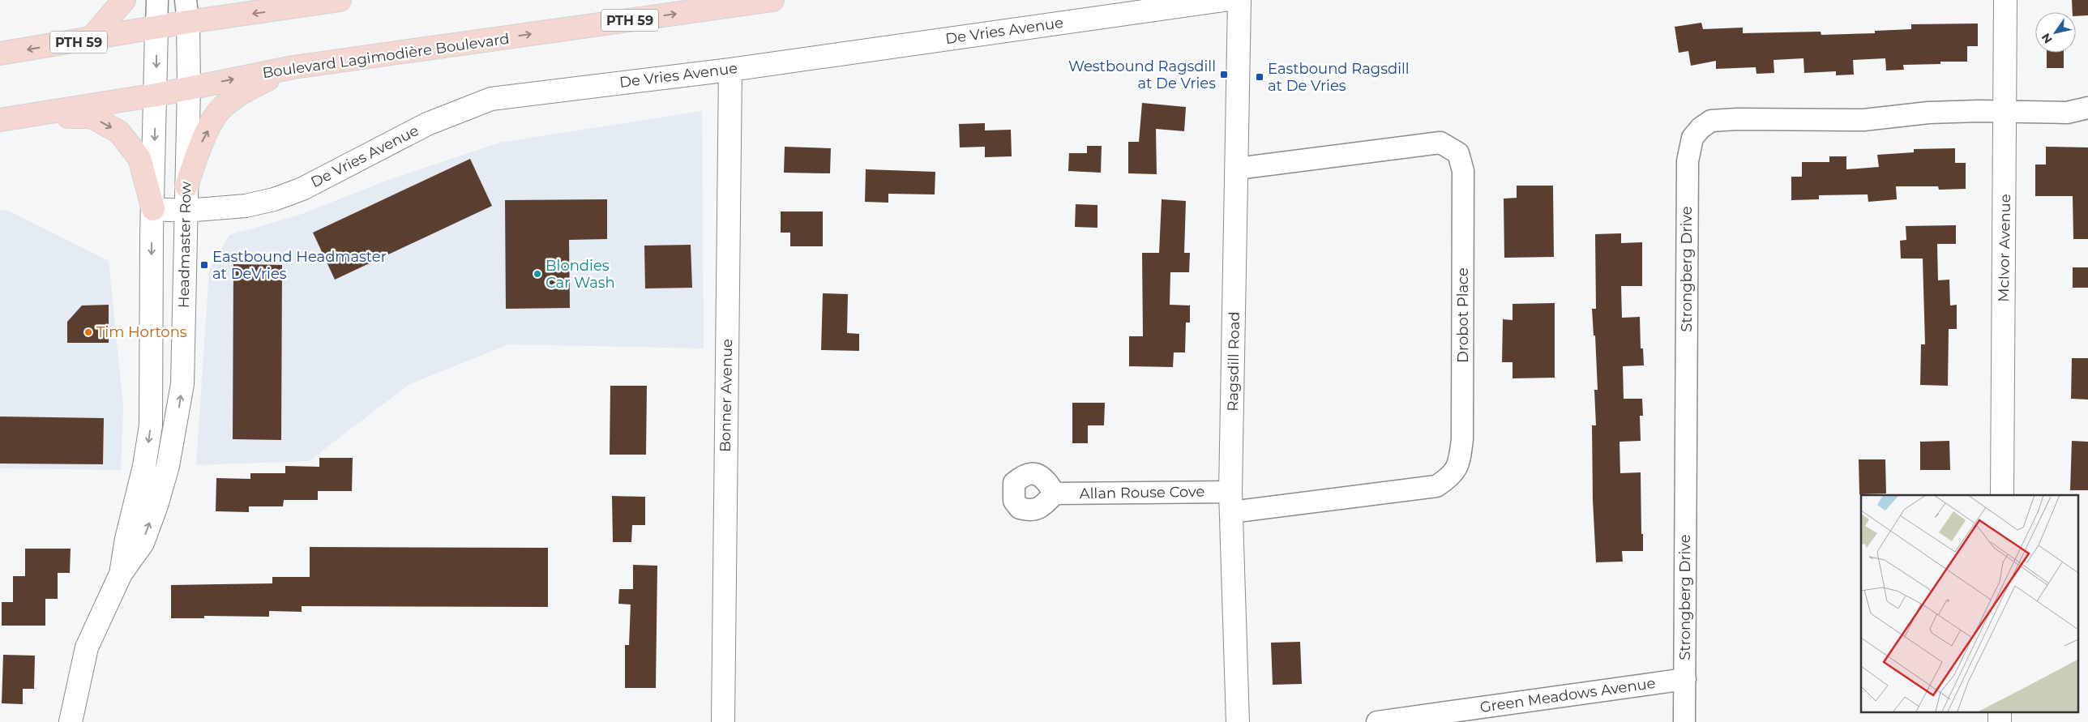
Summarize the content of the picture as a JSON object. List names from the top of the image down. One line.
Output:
{"streets":{"main road":["PTH 59","Boulevard Lagimodière Boulevard"],"street":["De Vries Avenue","Headmaster Row","McIvor Avenue","Strongberg Drive","Drobot Place","Ragsdill Road","Bonner Avenue","Allan Rouse Cove","Green Meadows Avenue"]},"crossings":[["PTH 59","Headmaster Row"],["De Vries Avenue","Headmaster Row"],["De Vries Avenue","Bonner Avenue"],["Boulevard Lagimodière Boulevard","Headmaster Row"],["McIvor Avenue","Strongberg Drive"],["Strongberg Drive","Green Meadows Avenue"],["Drobot Place","Ragsdill Road"],["Drobot Place","Allan Rouse Cove"],["Ragsdill Road","Allan Rouse Cove"]],"one_way":["Boulevard Lagimodière Boulevard"],"places":{"transit":["Westbound Ragsdill at De Vries","Eastbound Ragsdill at De Vries","Eastbound Headmaster at DeVries"],"other":["Blondies Car Wash","Tim Hortons"]},"north":"bottom left"}
